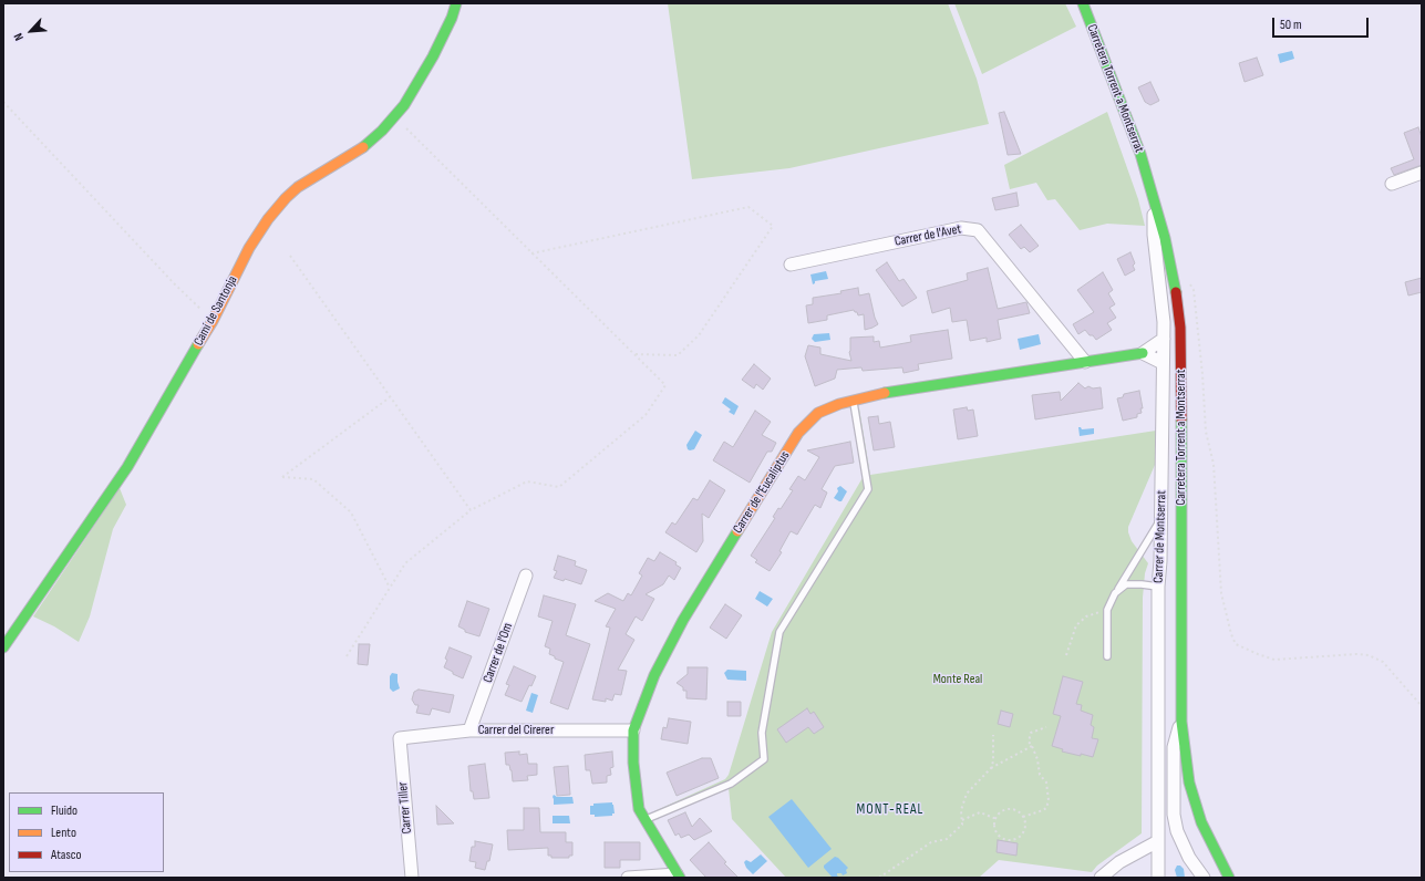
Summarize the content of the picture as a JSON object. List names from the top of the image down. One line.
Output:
{"streets":{"street":["Carretera Torrent a Montserrat","Carrer de l'Avet","Camí de Santonja","Carrer de l'Eucaliptus","Carrer de Montserrat","Carrer de l'Om","Carrer del Cirerer","Carrer Tiller"]},"crossings":[["Carretera Torrent a Montserrat","Carrer de Montserrat"],["Carrer de l'Avet","Carrer de l'Eucaliptus"],["Carrer de l'Eucaliptus","Carrer del Cirerer"],["Carrer de l'Om","Carrer del Cirerer"],["Carrer del Cirerer","Carrer Tiller"]],"districts":["MONT-REAL"],"parks":["Monte Real"],"legend":["Fluido","Lento","Atasco"],"scale_bar":"50 m","north":"bottom left"}
